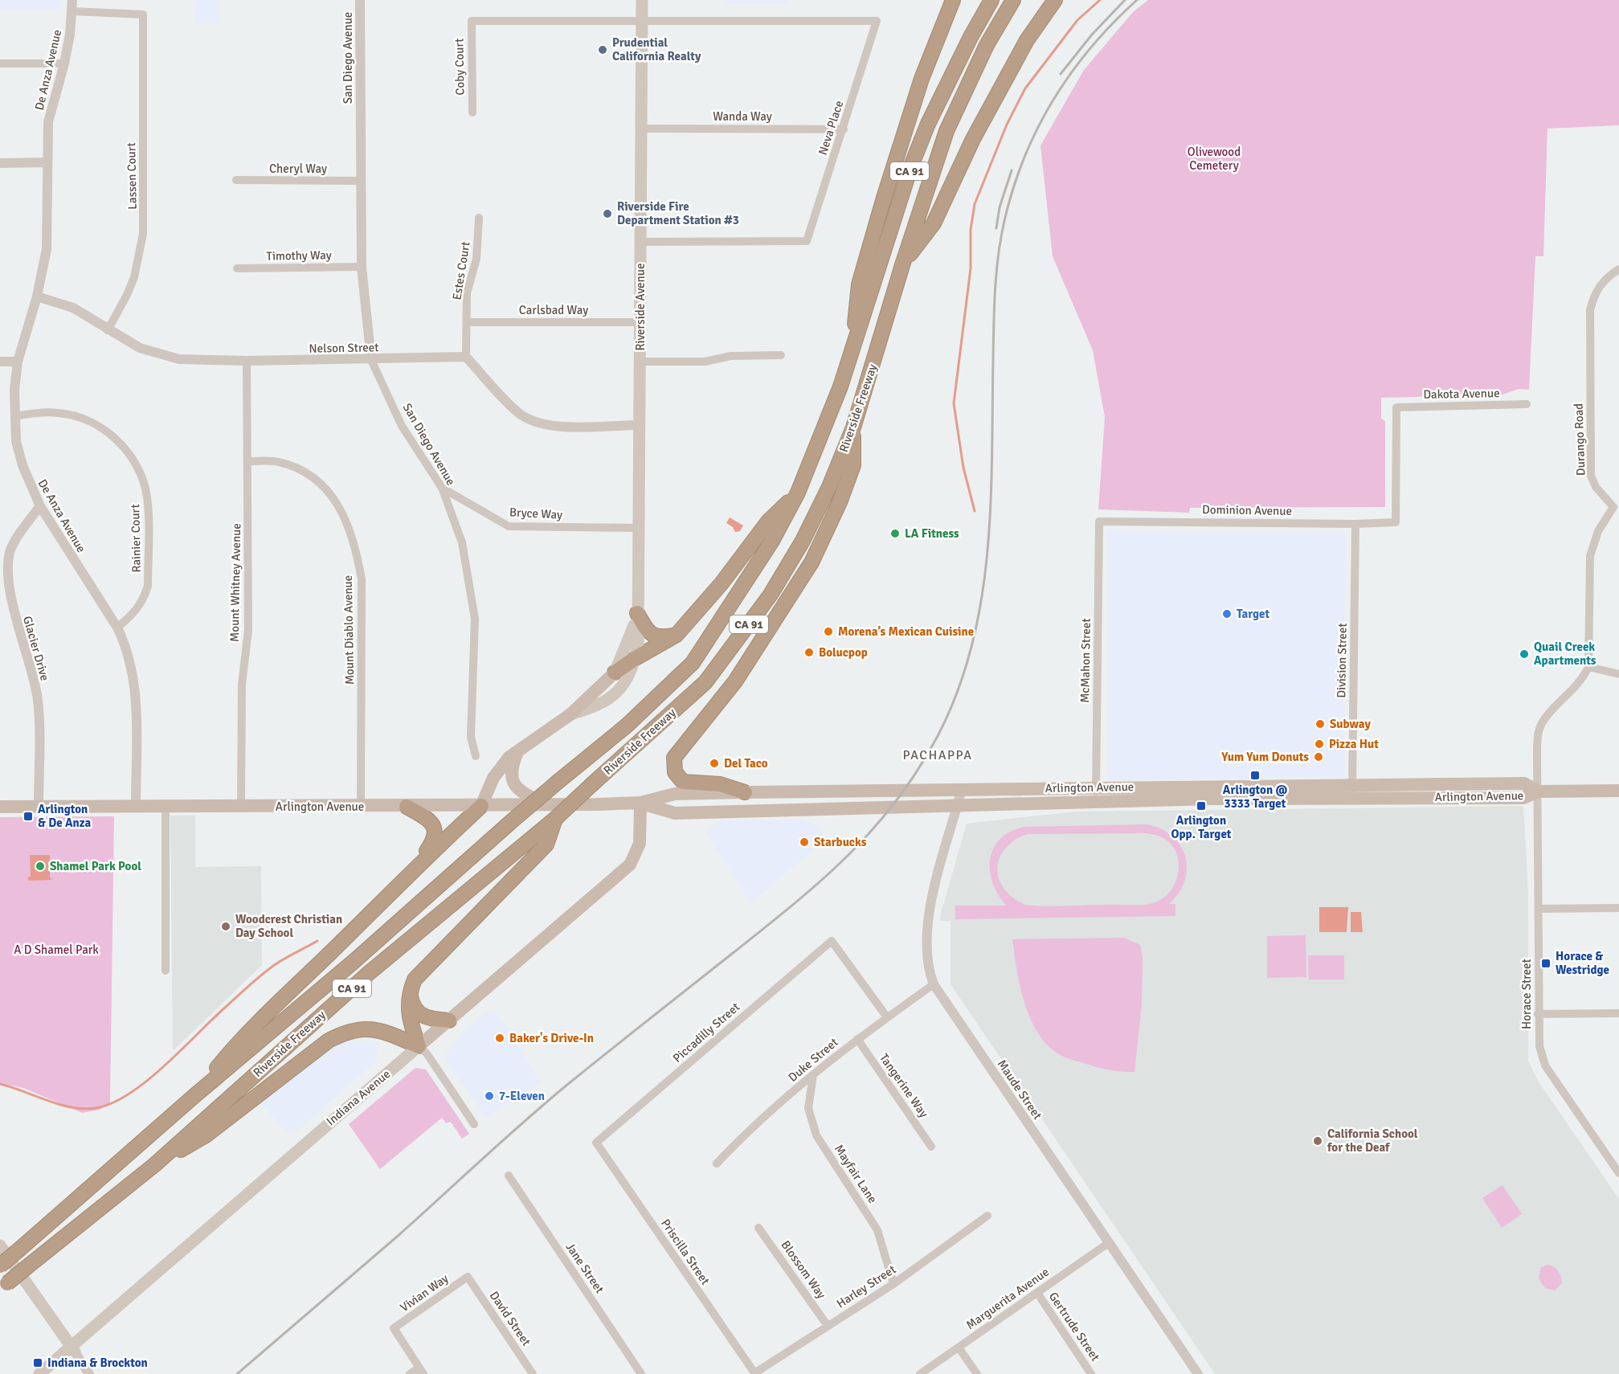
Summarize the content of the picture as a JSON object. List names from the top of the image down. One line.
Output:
{"streets":{"highway":["CA 91","Riverside Freeway"],"main road":["Riverside Avenue","Arlington Avenue","Indiana Avenue"],"street":["San Diego Avenue","Coby Court","De Anza Avenue","Wanda Way","Neva Place","Cheryl Way","Lassen Court","Timothy Way","Estes Court","Carlsbad Way","Nelson Street","Dakota Avenue","Durango Road","Dominion Avenue","Bryce Way","Rainier Court","Mount Whitney Avenue","Mount Diablo Avenue","Glacier Drive","McMahon Street","Division Street","Horace Street","Piccadilly Street","Duke Street","Tangerine Way","Maude Street","Mayfair Lane","Priscilla Street","Jane Street","Blossom Way","Harley Street","Vivian Way","Marguerita Avenue","David Street","Gertrude Street"]},"crossings":[["San Diego Avenue","Cheryl Way"],["San Diego Avenue","Timothy Way"],["San Diego Avenue","Nelson Street"],["San Diego Avenue","Bryce Way"],["Coby Court","Neva Place"],["Coby Court","Riverside Avenue"],["De Anza Avenue","Lassen Court"],["De Anza Avenue","Nelson Street"],["De Anza Avenue","Rainier Court"],["De Anza Avenue","Glacier Drive"],["De Anza Avenue","Arlington Avenue"],["Wanda Way","Neva Place"],["Wanda Way","Riverside Avenue"],["Neva Place","Riverside Avenue"],["Lassen Court","Nelson Street"],["Estes Court","Carlsbad Way"],["Estes Court","Nelson Street"],["Riverside Avenue","Carlsbad Way"],["Riverside Avenue","Bryce Way"],["Riverside Avenue","Arlington Avenue"],["Nelson Street","Mount Whitney Avenue"],["Dakota Avenue","Dominion Avenue"],["Durango Road","Arlington Avenue"],["Durango Road","Horace Street"],["Dominion Avenue","McMahon Street"],["Dominion Avenue","Division Street"],["Mount Whitney Avenue","Mount Diablo Avenue"],["Mount Whitney Avenue","Arlington Avenue"],["Mount Diablo Avenue","Arlington Avenue"],["Glacier Drive","Arlington Avenue"],["McMahon Street","Arlington Avenue"],["Division Street","Arlington Avenue"],["Arlington Avenue","Horace Street"],["Arlington Avenue","Maude Street"],["Arlington Avenue","Indiana Avenue"],["Piccadilly Street","Duke Street"],["Piccadilly Street","Priscilla Street"],["Duke Street","Tangerine Way"],["Duke Street","Maude Street"],["Duke Street","Mayfair Lane"],["Maude Street","Marguerita Avenue"],["Mayfair Lane","Harley Street"],["Priscilla Street","Harley Street"],["Blossom Way","Harley Street"],["Vivian Way","David Street"],["Marguerita Avenue","Gertrude Street"]],"districts":["PACHAPPA"],"parks":["Olivewood Cemetery","A D Shamel Park"],"places":{"other":["Prudential California Realty","Riverside Fire Department Station #3","LA Fitness","Target","Morena’s Mexican Cuisine","Bolucpop","Quail Creek Apartments","Subway","Pizza Hut","Yum Yum Donuts","Del Taco","Starbucks","Shamel Park Pool","Woodcrest Christian Day School","Baker's Drive-In","7-Eleven","California School for the Deaf"],"transit":["Arlington @ 3333 Target","Arlington Opp. Target","Arlington & De Anza","Horace & Westridge","Indiana & Brockton"]}}
